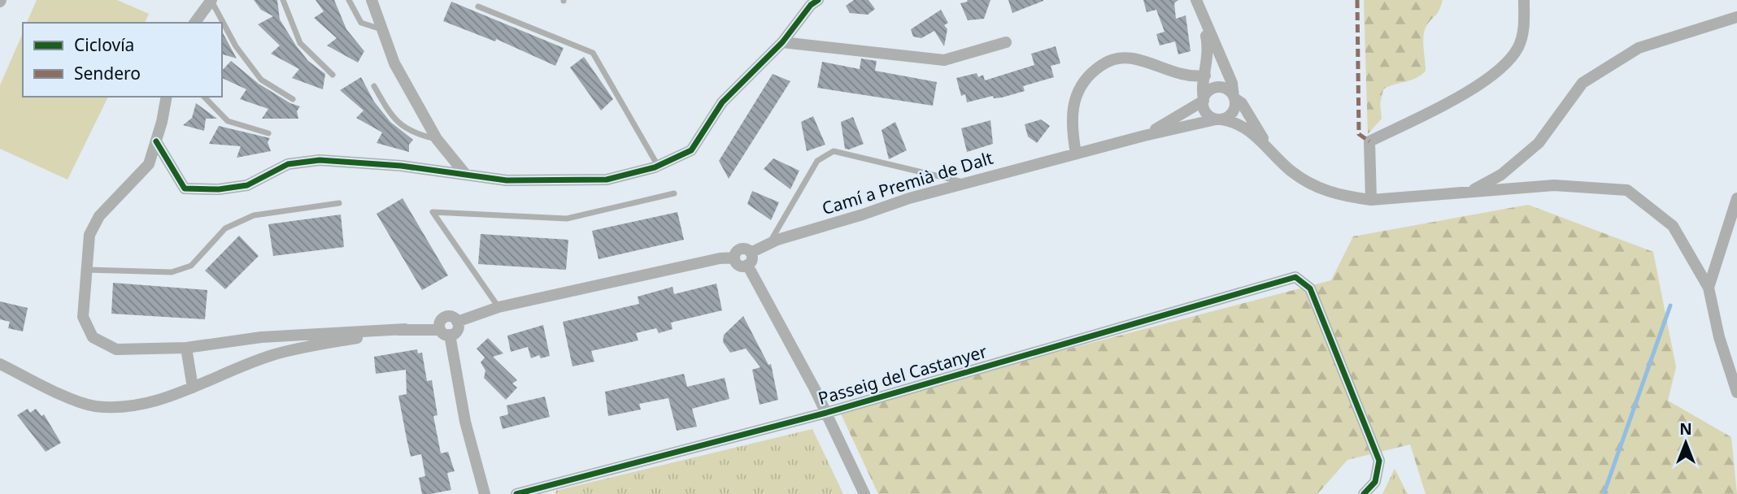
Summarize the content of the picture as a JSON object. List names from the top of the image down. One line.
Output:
{"streets":{"street":["Camí a Premià de Dalt","Passeig del Castanyer"]},"legend":["Ciclovía","Sendero"],"north":"top"}
